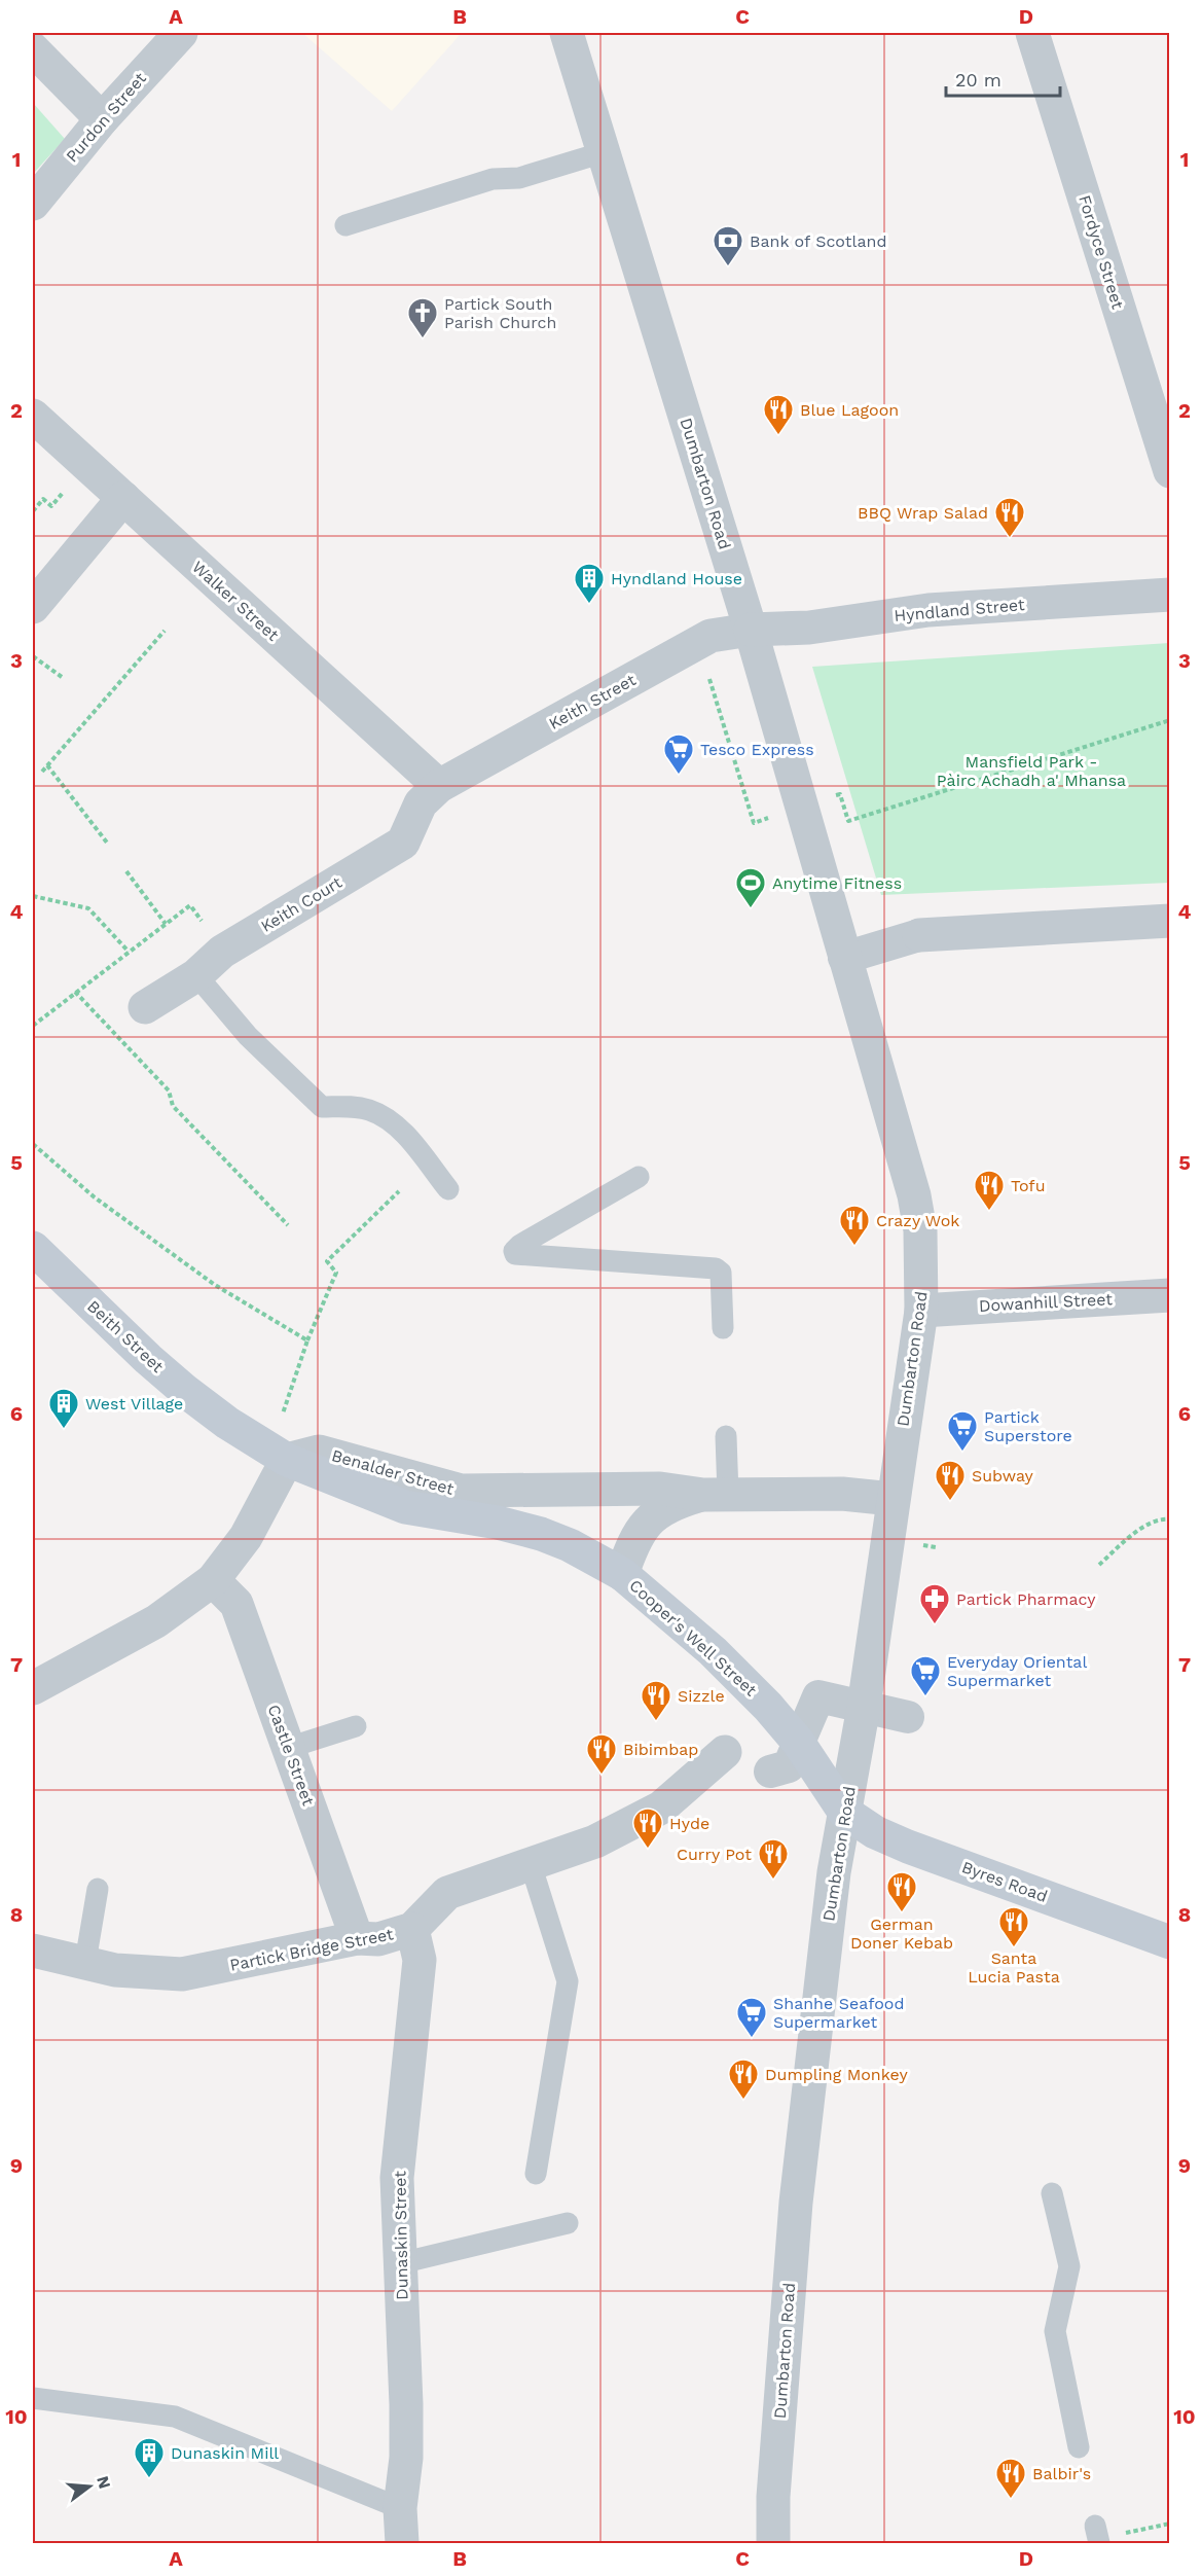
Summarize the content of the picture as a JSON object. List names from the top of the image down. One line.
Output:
{"streets":{"main road":["Beith Street","Cooper's Well Street","Byres Road"],"street":["Purdon Street","Fordyce Street","Dumbarton Road","Walker Street","Hyndland Street","Keith Street","Keith Court","Dowanhill Street","Benalder Street","Castle Street","Partick Bridge Street","Dunaskin Street"]},"crossings":[["Dumbarton Road","Hyndland Street"],["Dumbarton Road","Keith Street"],["Dumbarton Road","Dowanhill Street"],["Dumbarton Road","Benalder Street"],["Dumbarton Road","Cooper's Well Street"],["Dumbarton Road","Byres Road"],["Walker Street","Keith Street"],["Walker Street","Keith Court"],["Hyndland Street","Keith Street"],["Keith Street","Keith Court"],["Beith Street","Benalder Street"],["Beith Street","Cooper's Well Street"],["Benalder Street","Cooper's Well Street"],["Cooper's Well Street","Byres Road"],["Castle Street","Partick Bridge Street"],["Partick Bridge Street","Dunaskin Street"]],"parks":["Mansfield Park - Pàirc Achadh a' Mhansa"],"places":{"bank":["Bank of Scotland"],"church":["Partick South Parish Church"],"restaurant":["Blue Lagoon","BBQ Wrap Salad","Tofu","Crazy Wok","Subway","Sizzle","Bibimbap","Hyde","Curry Pot","German Doner Kebab","Santa Lucia Pasta","Dumpling Monkey","Balbir's"],"building":["Hyndland House","West Village","Dunaskin Mill"],"supermarket":["Tesco Express","Partick Superstore","Everyday Oriental Supermarket","Shanhe Seafood Supermarket"],"sports":["Anytime Fitness"],"pharmacy":["Partick Pharmacy"]},"scale_bar":"20 m","north":"right","grid":{"columns":["A","B","C","D"],"rows":["1","2","3","4","5","6","7","8","9","10"]}}
